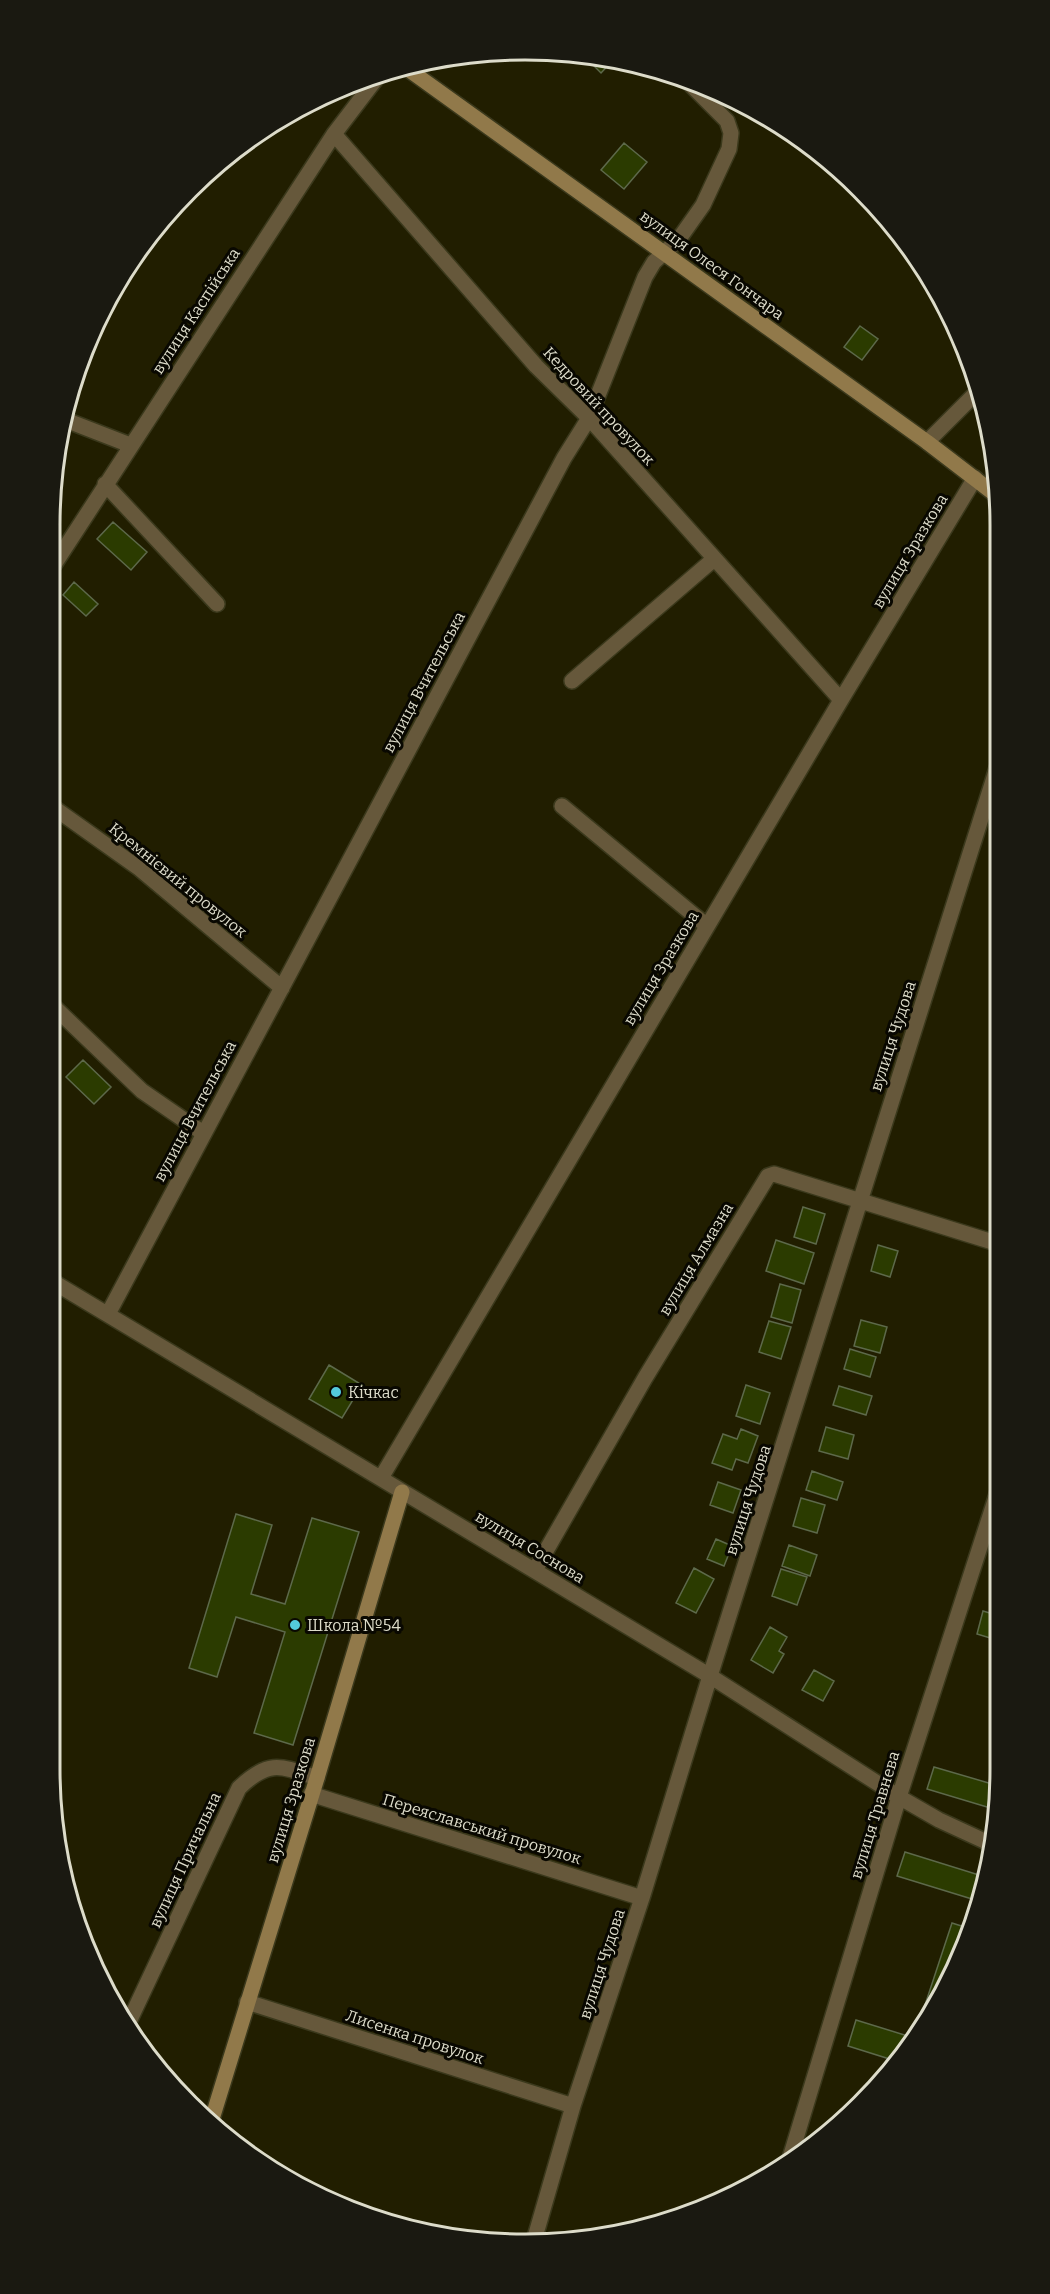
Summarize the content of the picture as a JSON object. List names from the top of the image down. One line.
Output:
{"streets":{"street":["вулиця Олеся Гончара","вулиця Каспійська","Кедровий провулок","вулиця Зразкова","вулиця Вчительська","Кремнієвий провулок","вулиця Чудова","вулиця Алмазна","вулиця Соснова","вулиця Травнева","Переяславський провулок","вулиця Причальна","Лисенка провулок"]},"crossings":[["вулиця Олеся Гончара","вулиця Зразкова"],["вулиця Олеся Гончара","вулиця Вчительська"],["вулиця Каспійська","Кедровий провулок"],["Кедровий провулок","вулиця Зразкова"],["Кедровий провулок","вулиця Вчительська"],["вулиця Зразкова","вулиця Соснова"],["вулиця Зразкова","Переяславський провулок"],["вулиця Зразкова","вулиця Причальна"],["вулиця Зразкова","Лисенка провулок"],["вулиця Вчительська","Кремнієвий провулок"],["вулиця Вчительська","вулиця Соснова"],["вулиця Чудова","вулиця Алмазна"],["вулиця Чудова","вулиця Соснова"],["вулиця Чудова","Переяславський провулок"],["вулиця Чудова","Лисенка провулок"],["вулиця Алмазна","вулиця Соснова"],["вулиця Соснова","вулиця Травнева"]],"places":["Кічкас","Школа №54"]}
